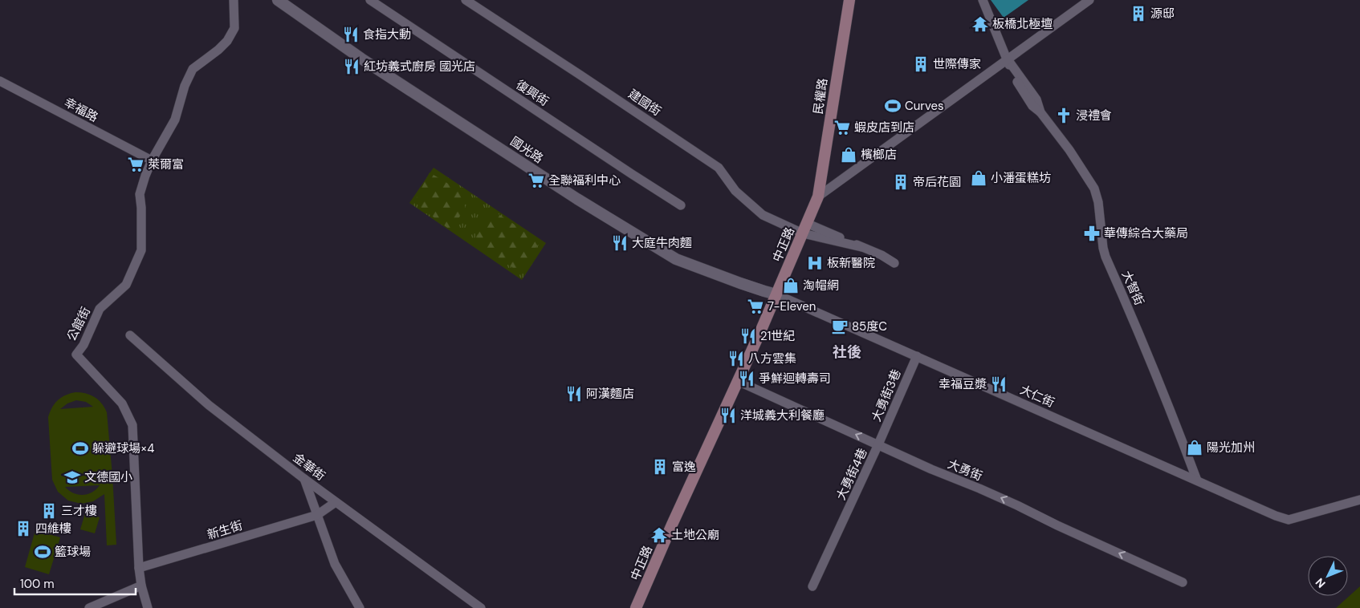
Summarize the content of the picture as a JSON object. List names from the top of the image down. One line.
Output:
{"streets":{"main road":["民權路","中正路"],"street":["復興街","建國街","幸福路","國光路","大智街","公館街","大勇街3巷","大仁街","金華街","大勇街","大勇街4巷","新生街"]},"crossings":[["民權路","中正路"],["建國街","中正路"],["幸福路","公館街"],["國光路","中正路"],["國光路","大仁街"],["中正路","大智街"],["中正路","大仁街"],["中正路","大勇街"],["大智街","大仁街"],["公館街","新生街"],["大勇街3巷","大仁街"],["大勇街3巷","大勇街"],["大勇街3巷","大勇街4巷"],["金華街","新生街"],["大勇街","大勇街4巷"]],"one_way":["大勇街"],"districts":["社後"],"places":{"building":["源邸","世際傳家","帝后花園","富逸","三才樓","四維樓"],"temple":["板橋北極壇","土地公廟"],"restaurant":["食指大動","紅坊義式廚房 國光店","大庭牛肉麵","21世紀","八方雲集","爭鮮迴轉壽司","幸福豆漿","阿漢麵店","洋城義大利餐廳"],"sports":["Curves","躲避球場×4","籃球場"],"church":["浸禮會"],"supermarket":["蝦皮店到店","萊爾富","全聯福利中心","7-Eleven"],"shop":["檳榔店","小潘蛋糕坊","淘帽網","陽光加州"],"pharmacy":["華傳綜合大藥局"],"hospital":["板新醫院"],"cafe":["85度C"],"school or university":["文德國小"]},"scale_bar":"100 m","north":"bottom left"}
